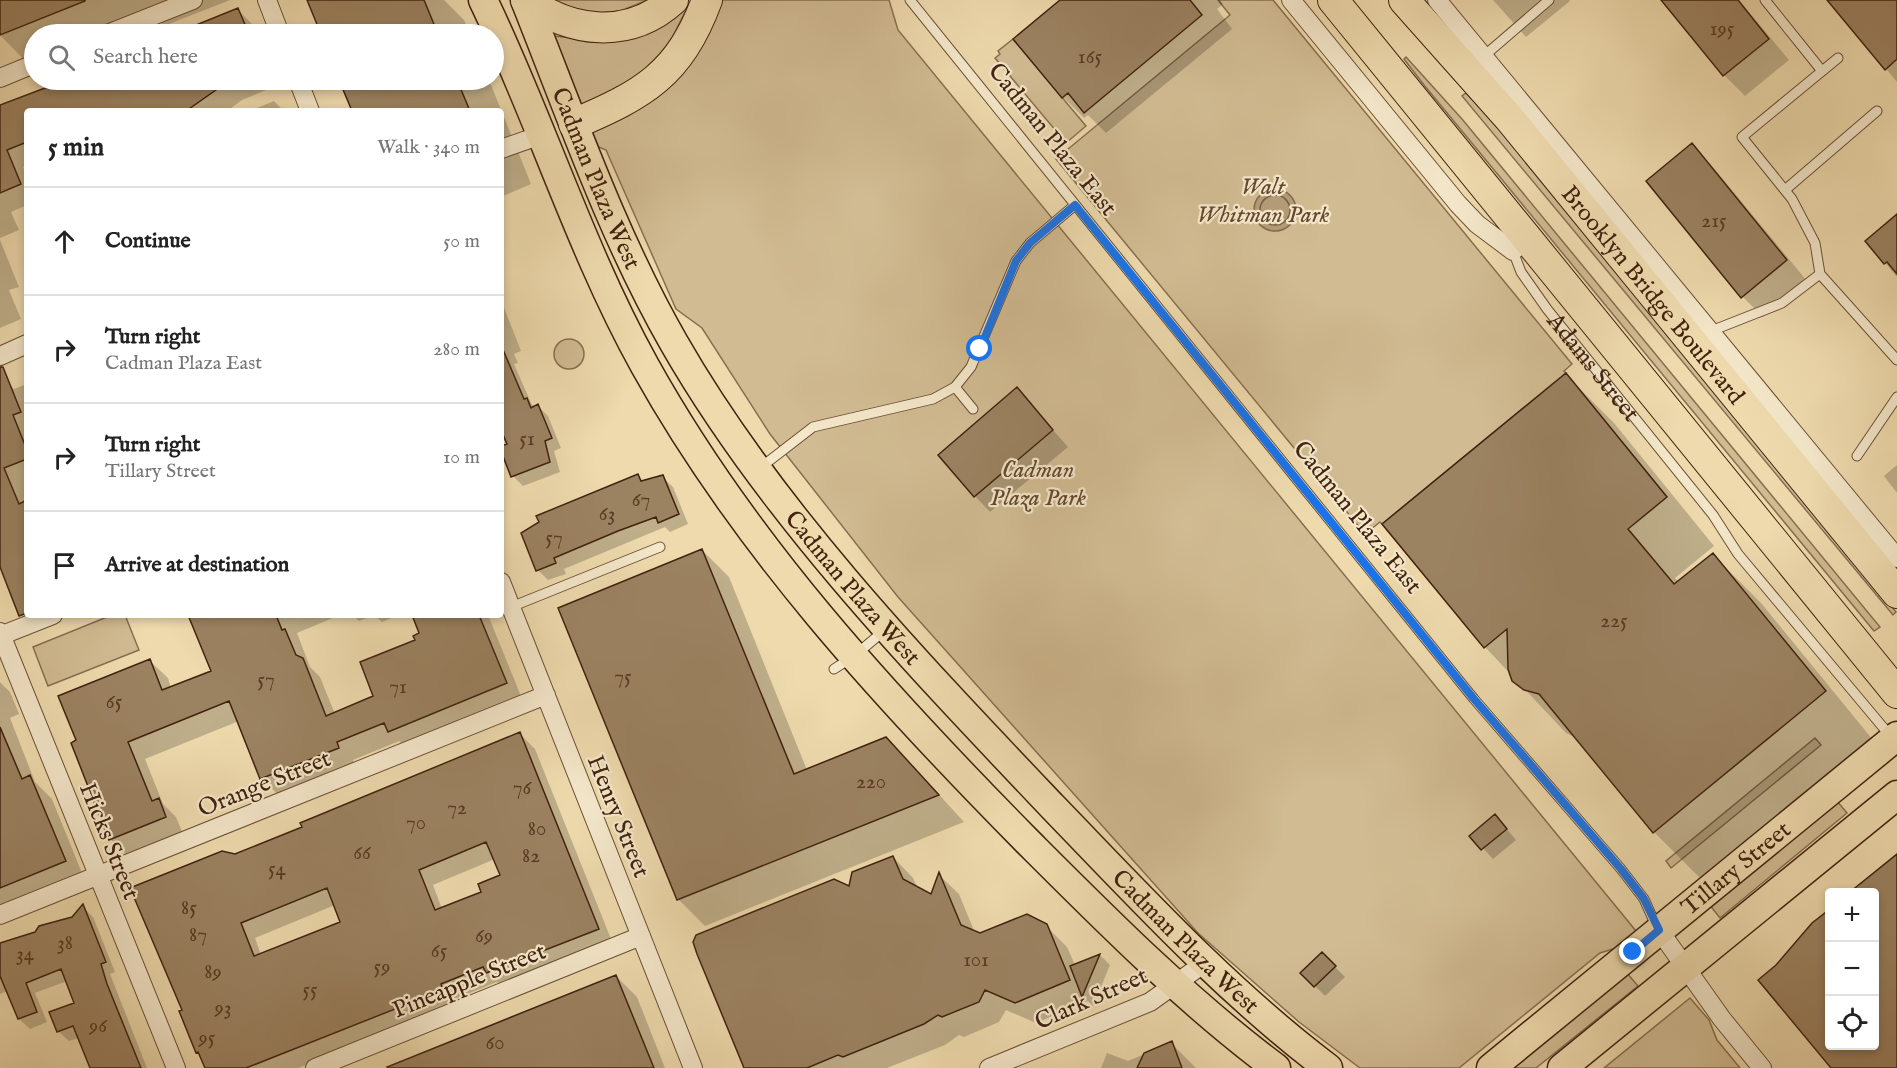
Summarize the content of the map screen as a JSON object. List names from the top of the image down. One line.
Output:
{"streets":{"highway":["Brooklyn Bridge Boulevard","Adams Street"],"main road":["Cadman Plaza West","Tillary Street"],"street":["Cadman Plaza East","Orange Street","Henry Street","Hicks Street","Pineapple Street","Clark Street"]},"crossings":[["Cadman Plaza East","Tillary Street"],["Cadman Plaza West","Clark Street"],["Adams Street","Tillary Street"],["Orange Street","Henry Street"],["Orange Street","Hicks Street"],["Henry Street","Pineapple Street"]],"parks":["Walt Whitman Park","Cadman Plaza Park"],"house_numbers":["195","165","215","51","67","63","57","225","75","57","71","65","220","76","72","70","80","66","82","54","85","87","69","38","65","34","101","59","89","55","93","96","95","60"],"page":{"search":"Search here","heading":["5 min","Walk · 340 m"],"list":[["Continue","50 m"],["Turn right","Cadman Plaza East","280 m"],["Turn right","Tillary Street","10 m"],"Arrive at destination"],"map_buttons":["+","−"]}}
